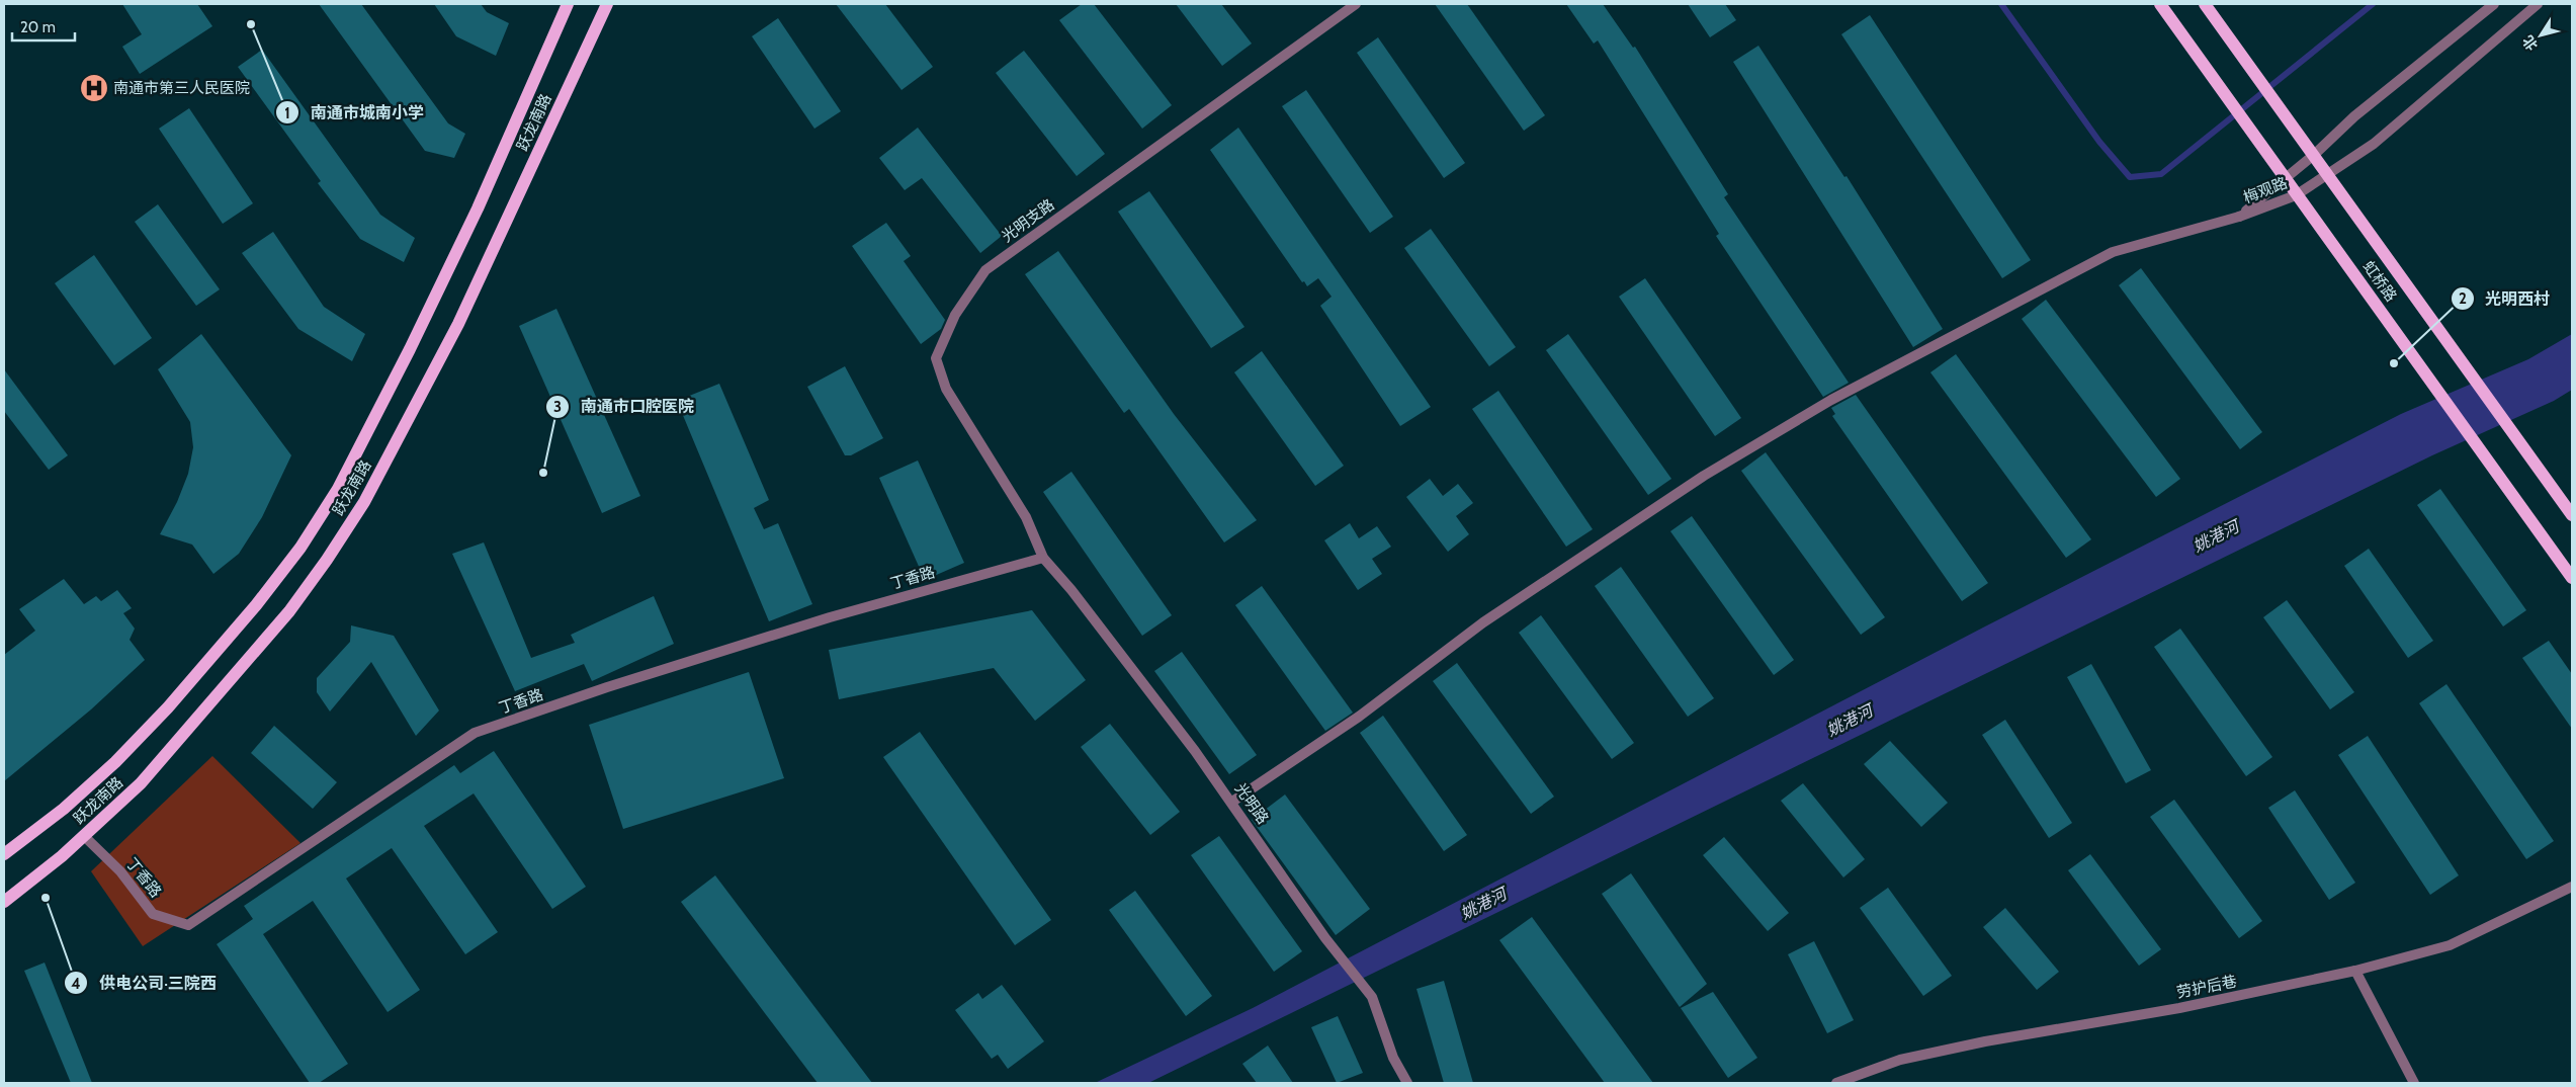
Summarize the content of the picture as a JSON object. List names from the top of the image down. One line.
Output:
{"streets":{"main road":["跃龙南路","虹桥路"],"street":["梅观路","光明支路","丁香路","光明路","劳护后巷"]},"crossings":[["跃龙南路","丁香路"],["梅观路","虹桥路"],["光明支路","丁香路"],["光明支路","光明路"],["丁香路","光明路"]],"water":["姚港河"],"places":{"other":["南通市城南小学","光明西村","南通市口腔医院","供电公司·三院西"],"hospital":["南通市第三人民医院"]},"scale_bar":"20 m","north":"bottom left"}
